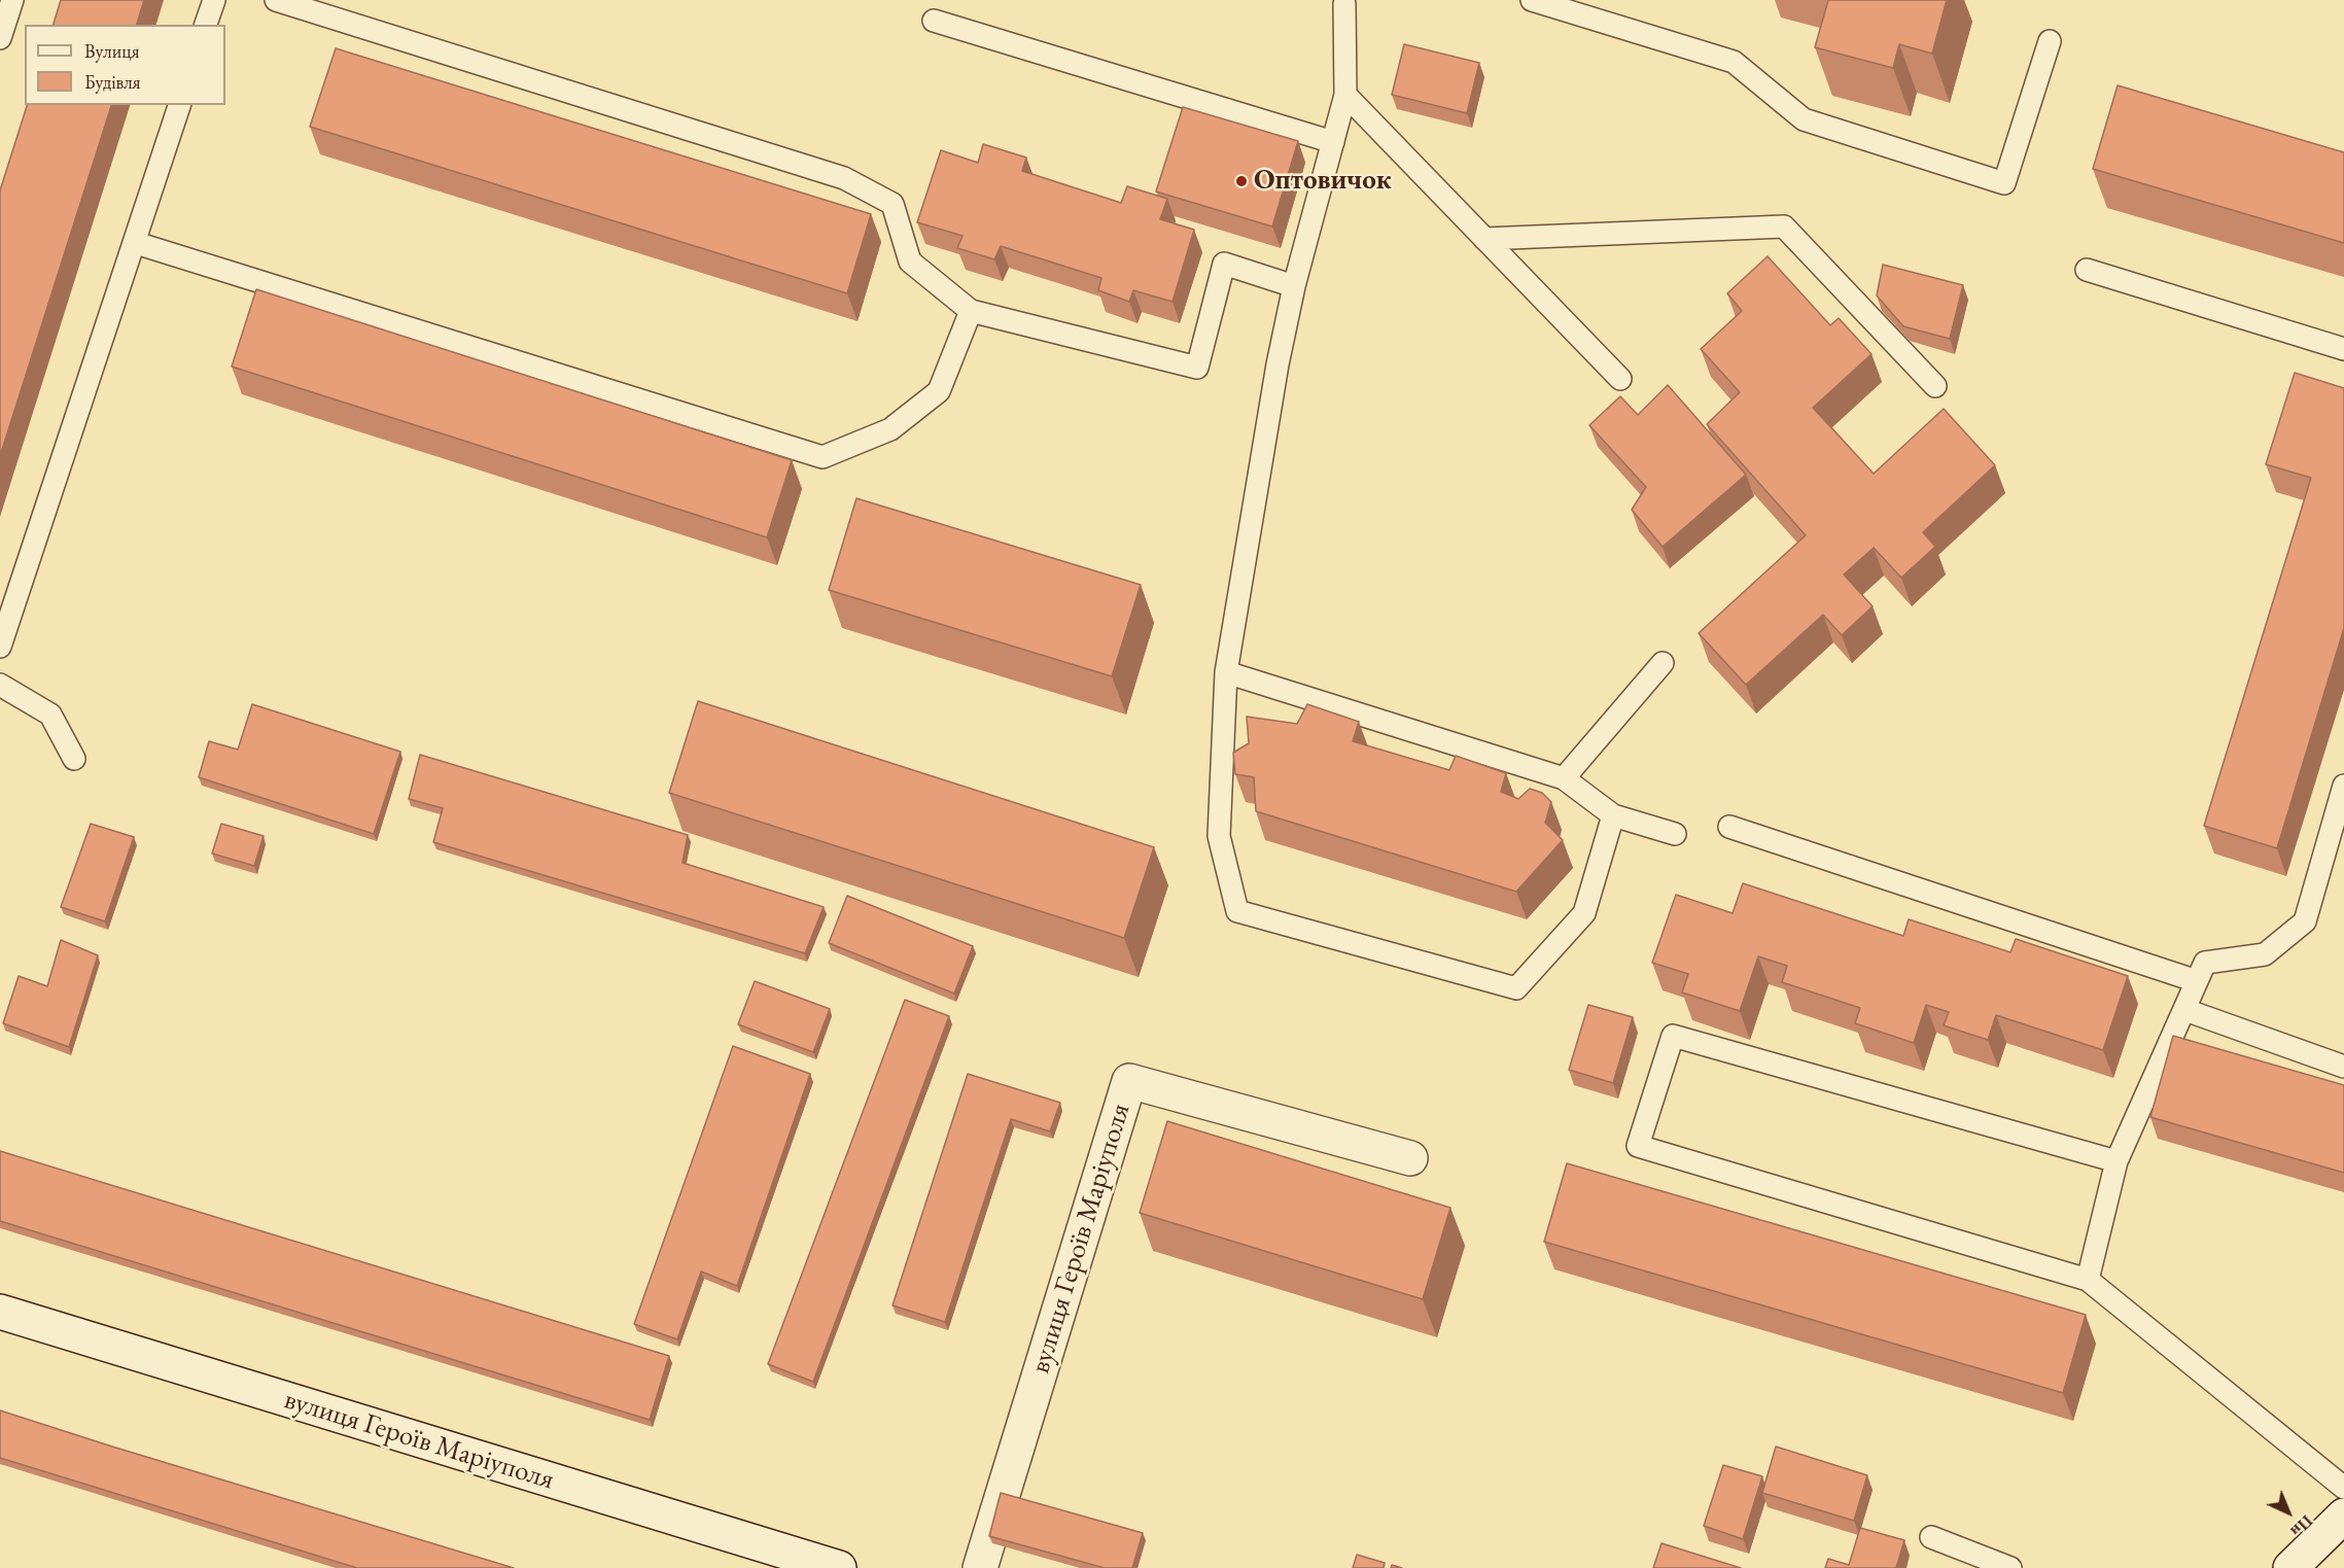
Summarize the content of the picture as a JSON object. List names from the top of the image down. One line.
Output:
{"streets":{"street":["вулиця Героїв Маріуполя"]},"places":["Оптовичок"],"legend":["Вулиця","Будівля"],"north":"bottom right"}
